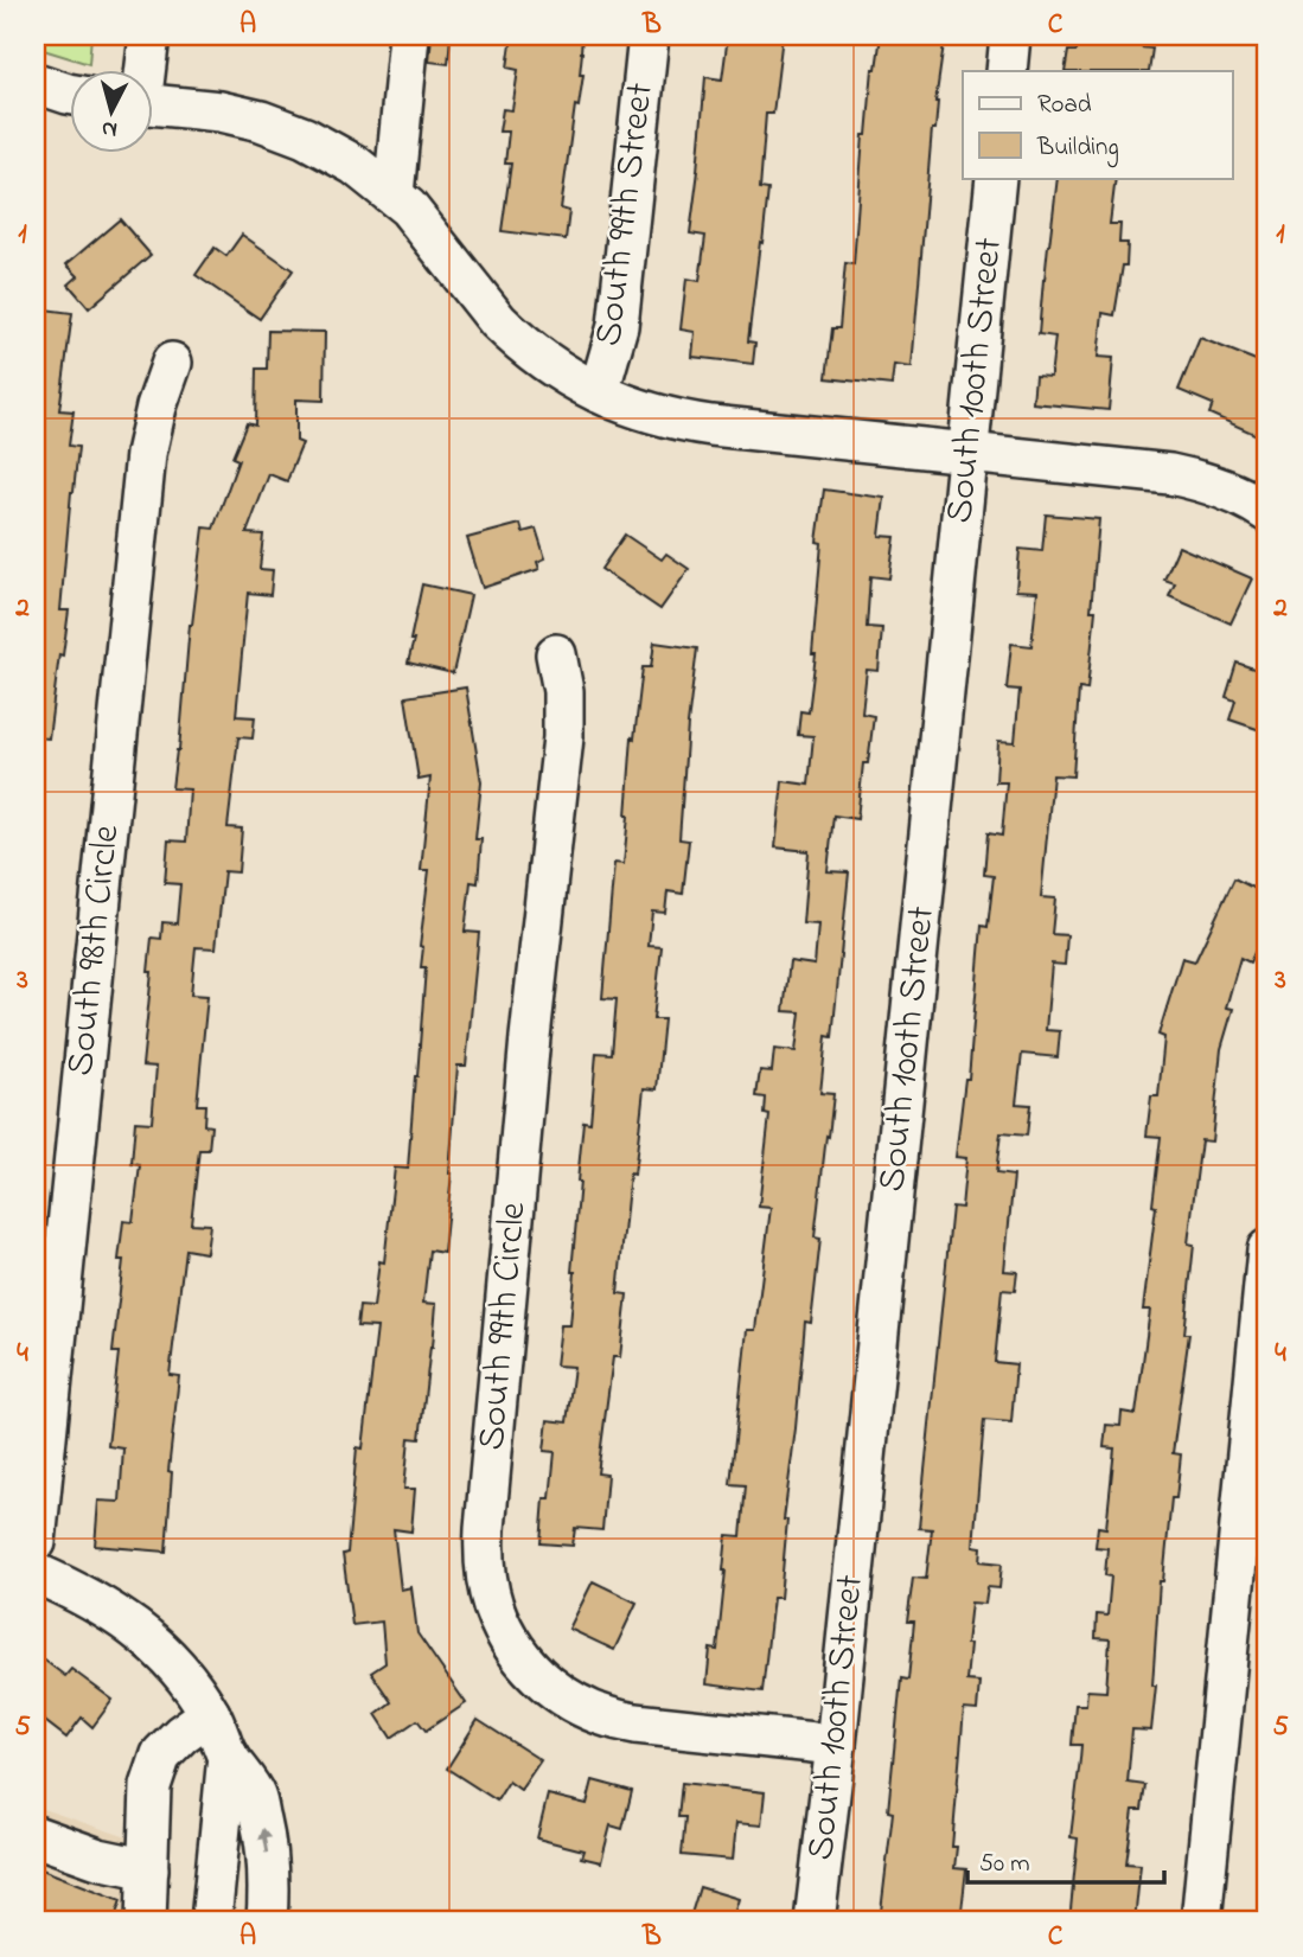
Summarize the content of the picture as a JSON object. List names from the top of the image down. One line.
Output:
{"streets":{"street":["South 99th Street","South 100th Street","South 98th Circle","South 99th Circle"]},"crossings":[["South 100th Street","South 99th Circle"]],"legend":["Road","Building"],"scale_bar":"50 m","north":"bottom","grid":{"columns":["A","B","C"],"rows":["1","2","3","4","5"]}}
